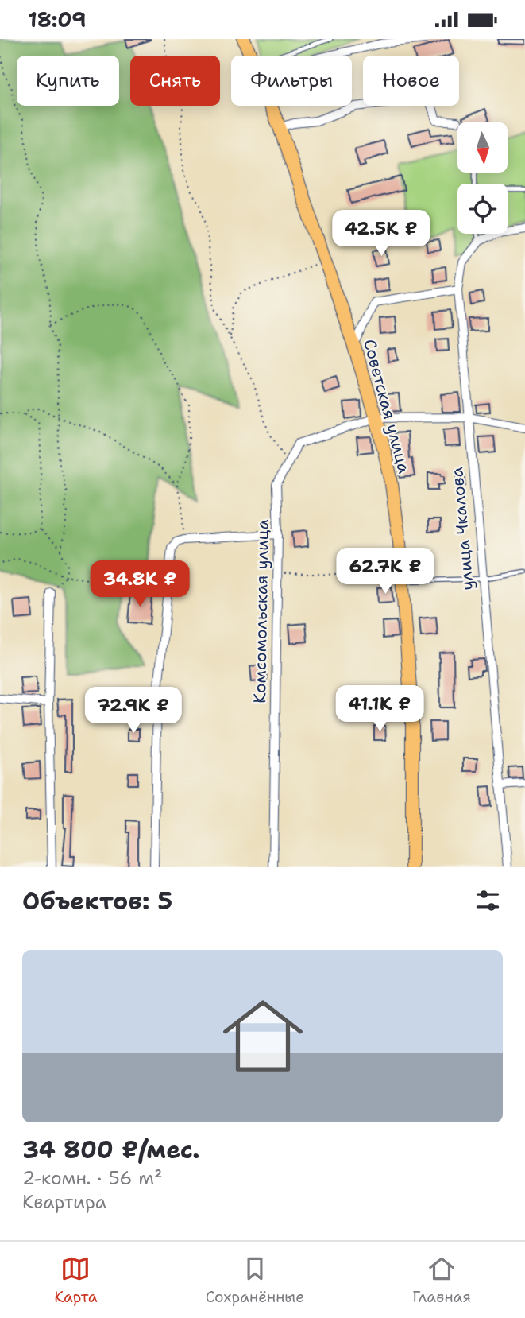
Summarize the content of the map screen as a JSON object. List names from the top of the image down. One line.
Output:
{"streets":{"main road":["Советская улица"],"street":["улица Чкалова","Комсомольская улица"]},"crossings":[["Советская улица","Комсомольская улица"],["улица Чкалова","Комсомольская улица"]],"north":"bottom","page":{"status":"18:09","chip":["Купить","Снять","Фильтры","Новое"],"price":["42.5K ₽","62.7K ₽","34.8K ₽","41.1K ₽","72.9K ₽"],"heading":"Объектов: 5","list":[{"name":"34 800 ₽/мес.","note":"2-комн. · 56 m² · Квартира"}],"tabs":["Карта","Сохранённые","Главная"]}}
